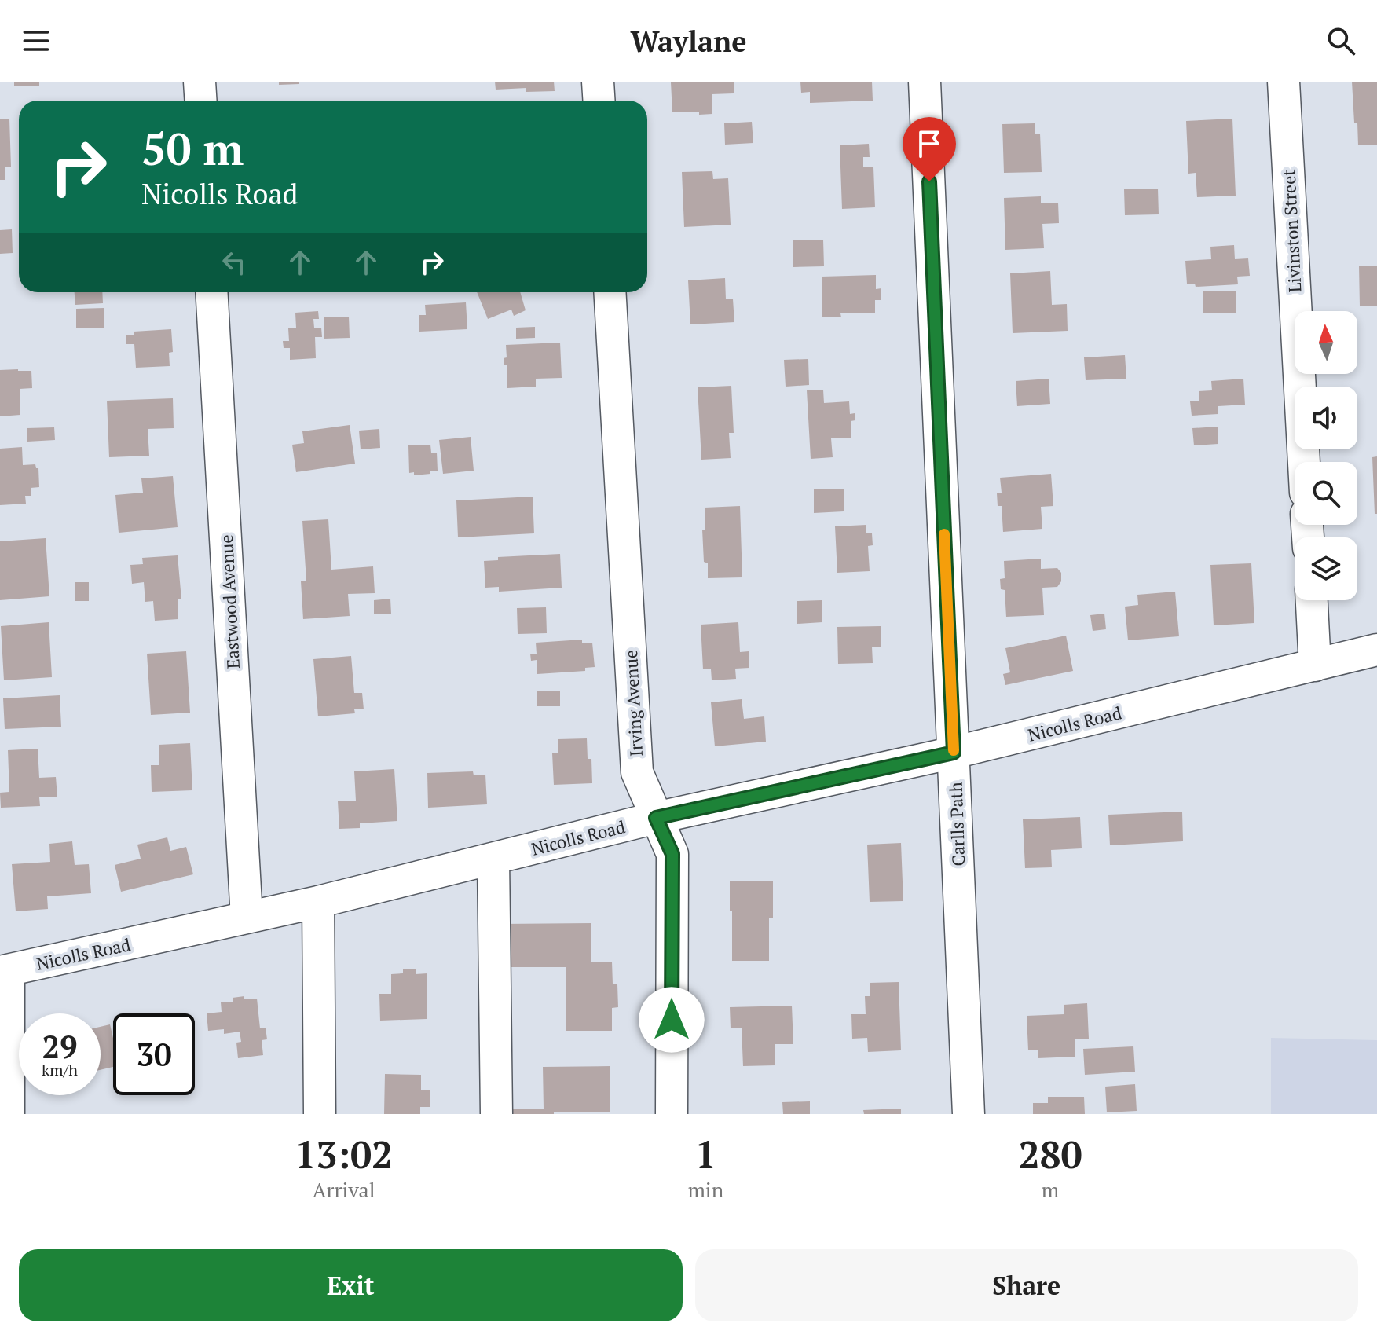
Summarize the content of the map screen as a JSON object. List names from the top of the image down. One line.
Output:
{"streets":{"street":["Livinston Street","Eastwood Avenue","Irving Avenue","Nicolls Road","Carlls Path"]},"crossings":[["Eastwood Avenue","Nicolls Road"],["Irving Avenue","Nicolls Road"],["Nicolls Road","Carlls Path"]],"north":"top","page":{"header":"Waylane","turn":["50 m","Nicolls Road"],"speed":"29 km/h","limit":"30","eta":["13:02","Arrival","1","min","280","m"],"buttons":["Exit","Share"]}}
